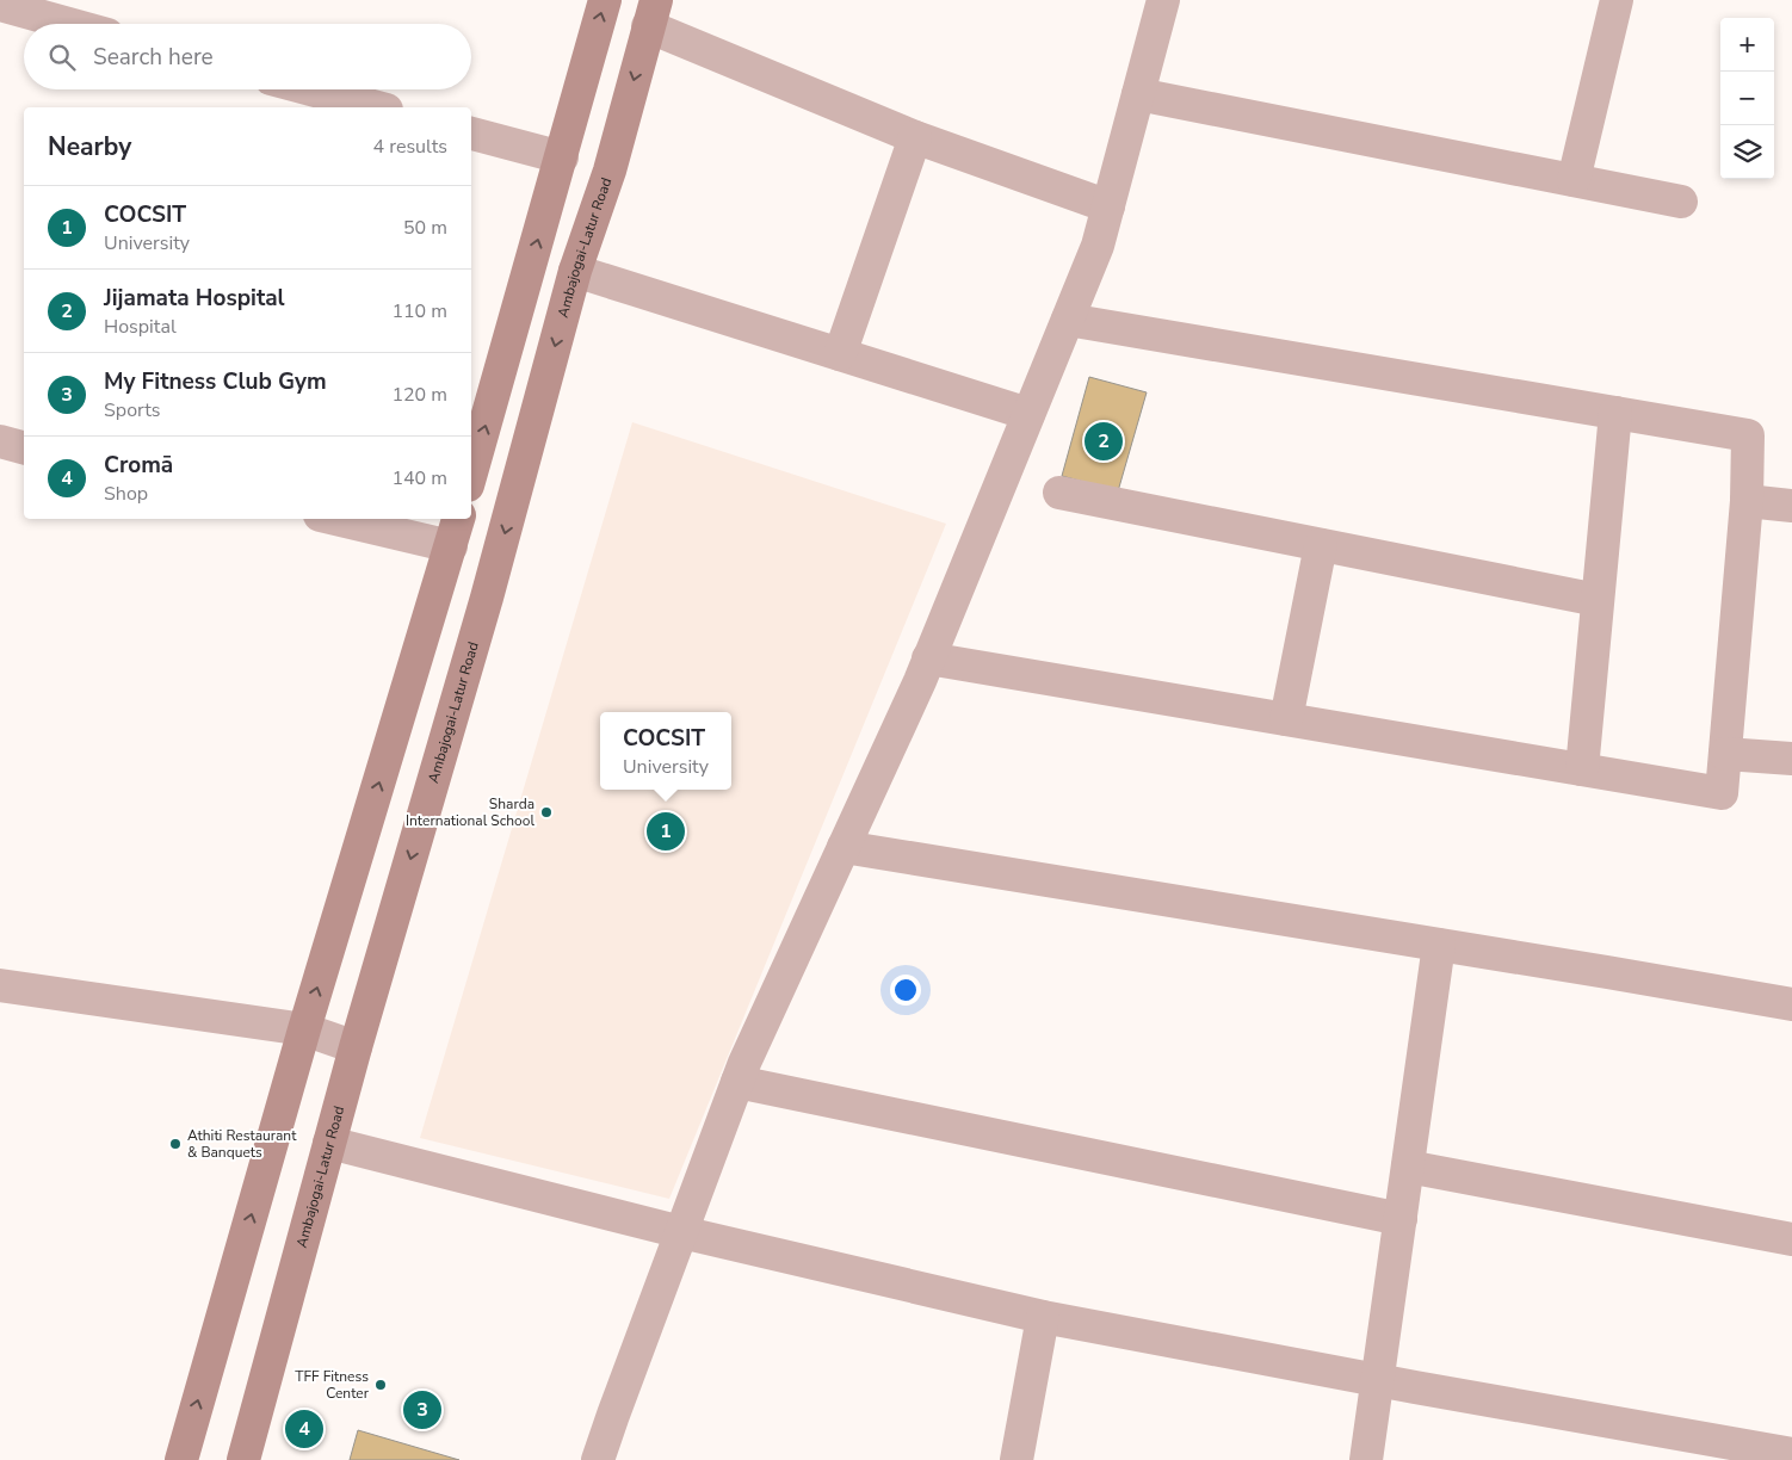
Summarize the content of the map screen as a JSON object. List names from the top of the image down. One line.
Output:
{"streets":{"main road":["Ambajogai-Latur Road"]},"places":["Sharda International School","Athiti Restaurant & Banquets","TFF Fitness Center"],"page":{"map_buttons":["+","−"],"search":"Search here","heading":["Nearby","4 results"],"list":[{"mark":"1","name":"COCSIT","note":"University","value":"50 m"},{"mark":"2","name":"Jijamata Hospital","note":"Hospital","value":"110 m"},{"mark":"3","name":"My Fitness Club Gym","note":"Sports","value":"120 m"},{"mark":"4","name":"Cromā","note":"Shop","value":"140 m"}],"pins":["2","1","3","4"],"popup":["COCSIT","University"]}}
